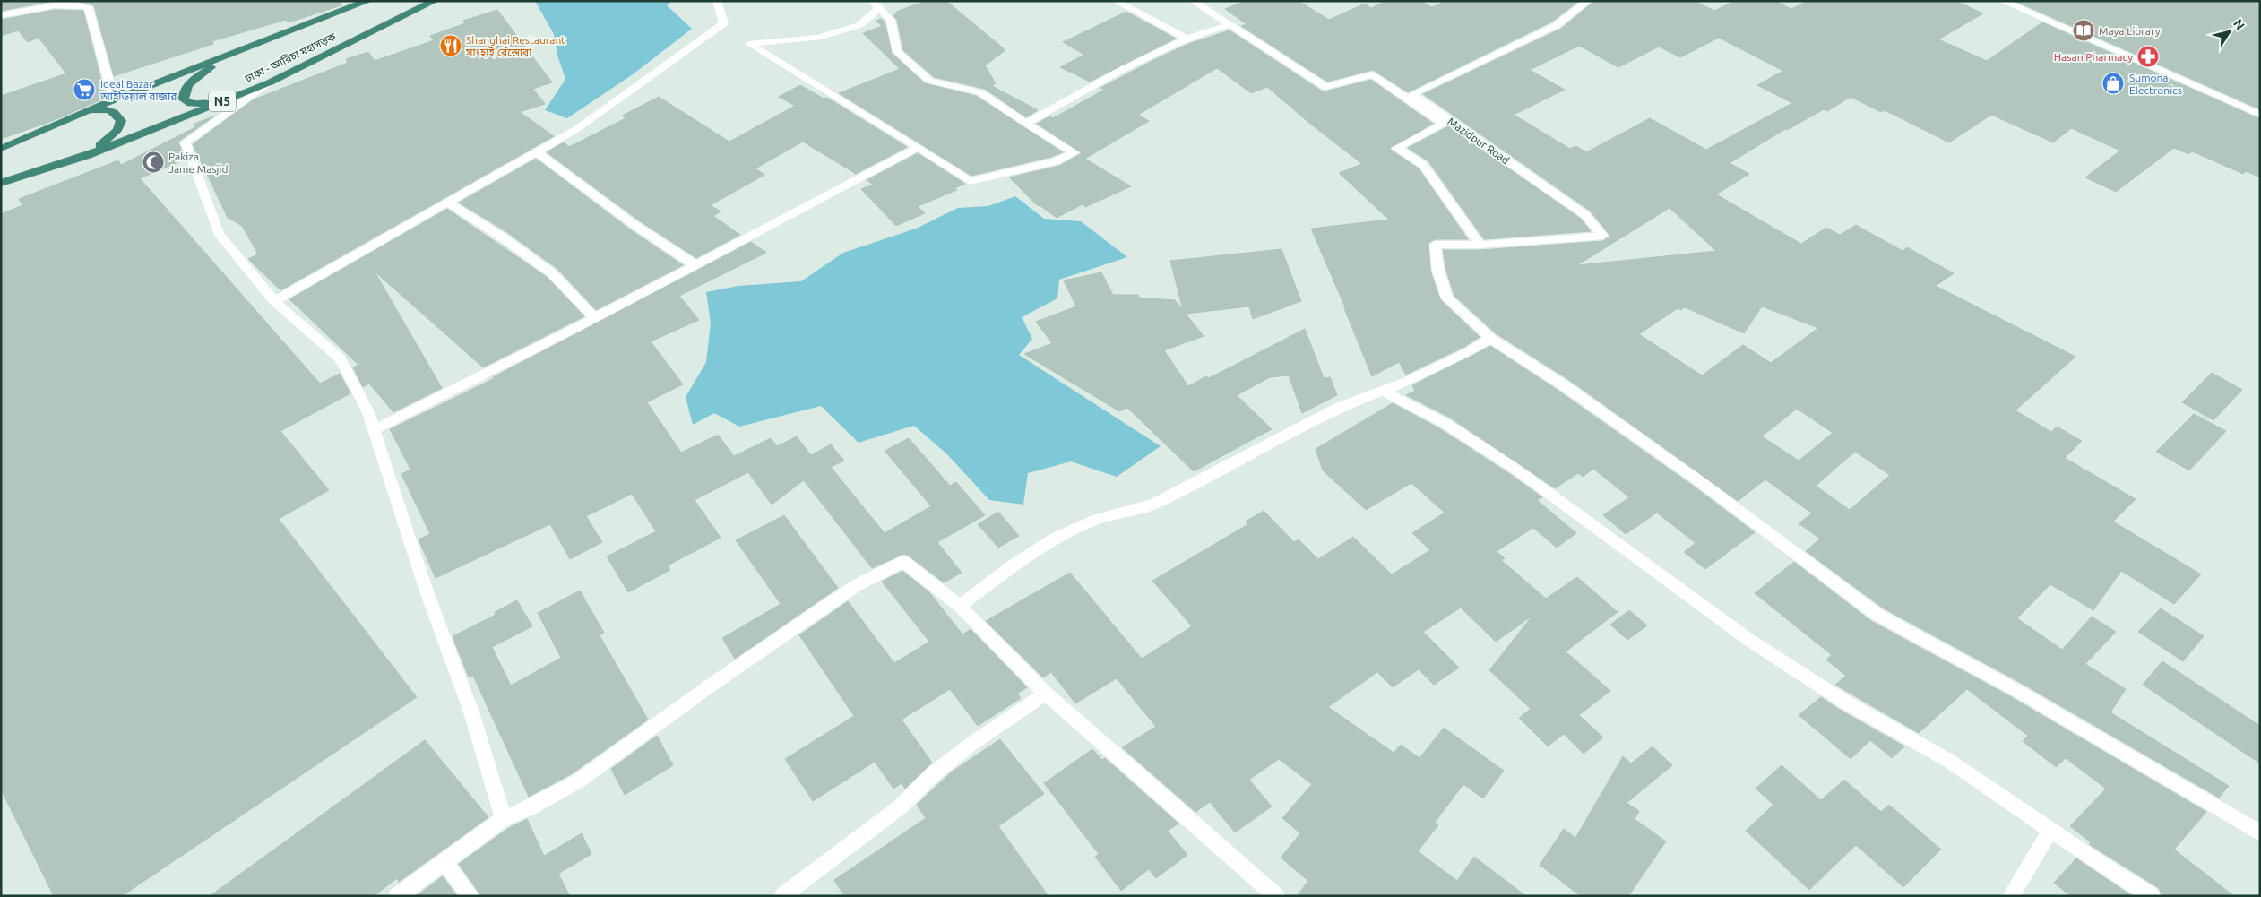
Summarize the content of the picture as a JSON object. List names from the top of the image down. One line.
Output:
{"streets":{"highway":["ঢাকা - আরিচা মহাসড়ক","N5"],"street":["Mazidpur Road"]},"places":{"library":["Maya Library"],"restaurant":["Shanghai Restaurant সাংহাই রেঁস্তোরা"],"pharmacy":["Hasan Pharmacy"],"shop":["Sumona Electronics"],"supermarket":["Ideal Bazar আইডিয়াল বাজার"],"mosque":["Pakiza Jame Masjid"]},"north":"top right"}
